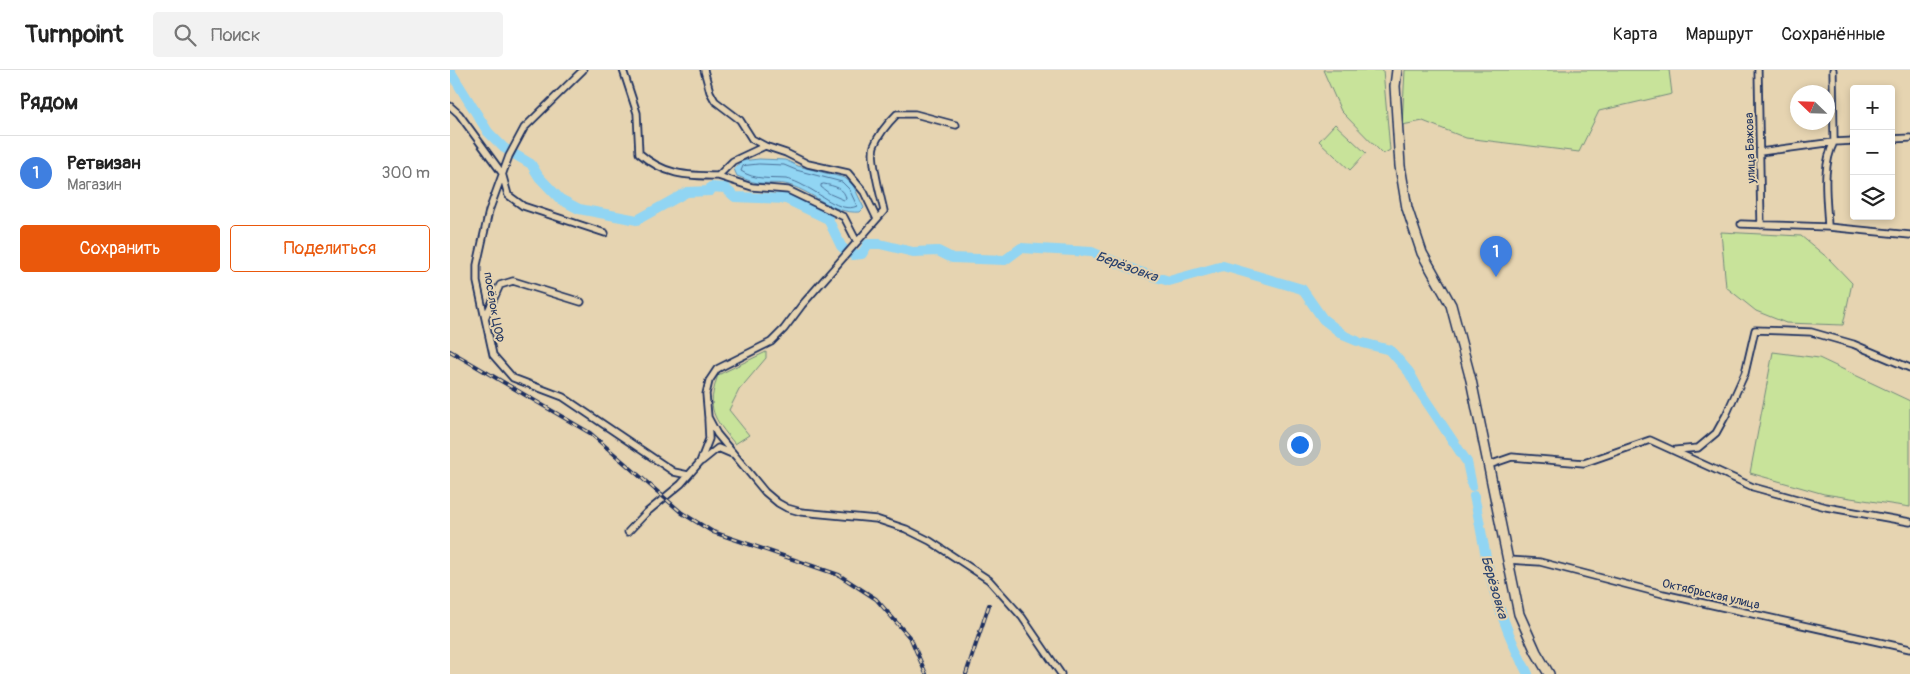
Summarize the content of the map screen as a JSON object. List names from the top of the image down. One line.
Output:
{"streets":{"street":["улица Бажова","посёлок ЦОФ","Октябрьская улица"]},"water":["Берёзовка"],"north":"top left","page":{"header":"Turnpoint","search":"Поиск","nav":["Карта","Маршрут","Сохранённые"],"heading":"Рядом","map_buttons":["+","−"],"list":[{"mark":"1","name":"Ретвизан","note":"Магазин","value":"300 m"}],"buttons":["Сохранить","Поделиться"],"pins":"1"}}
